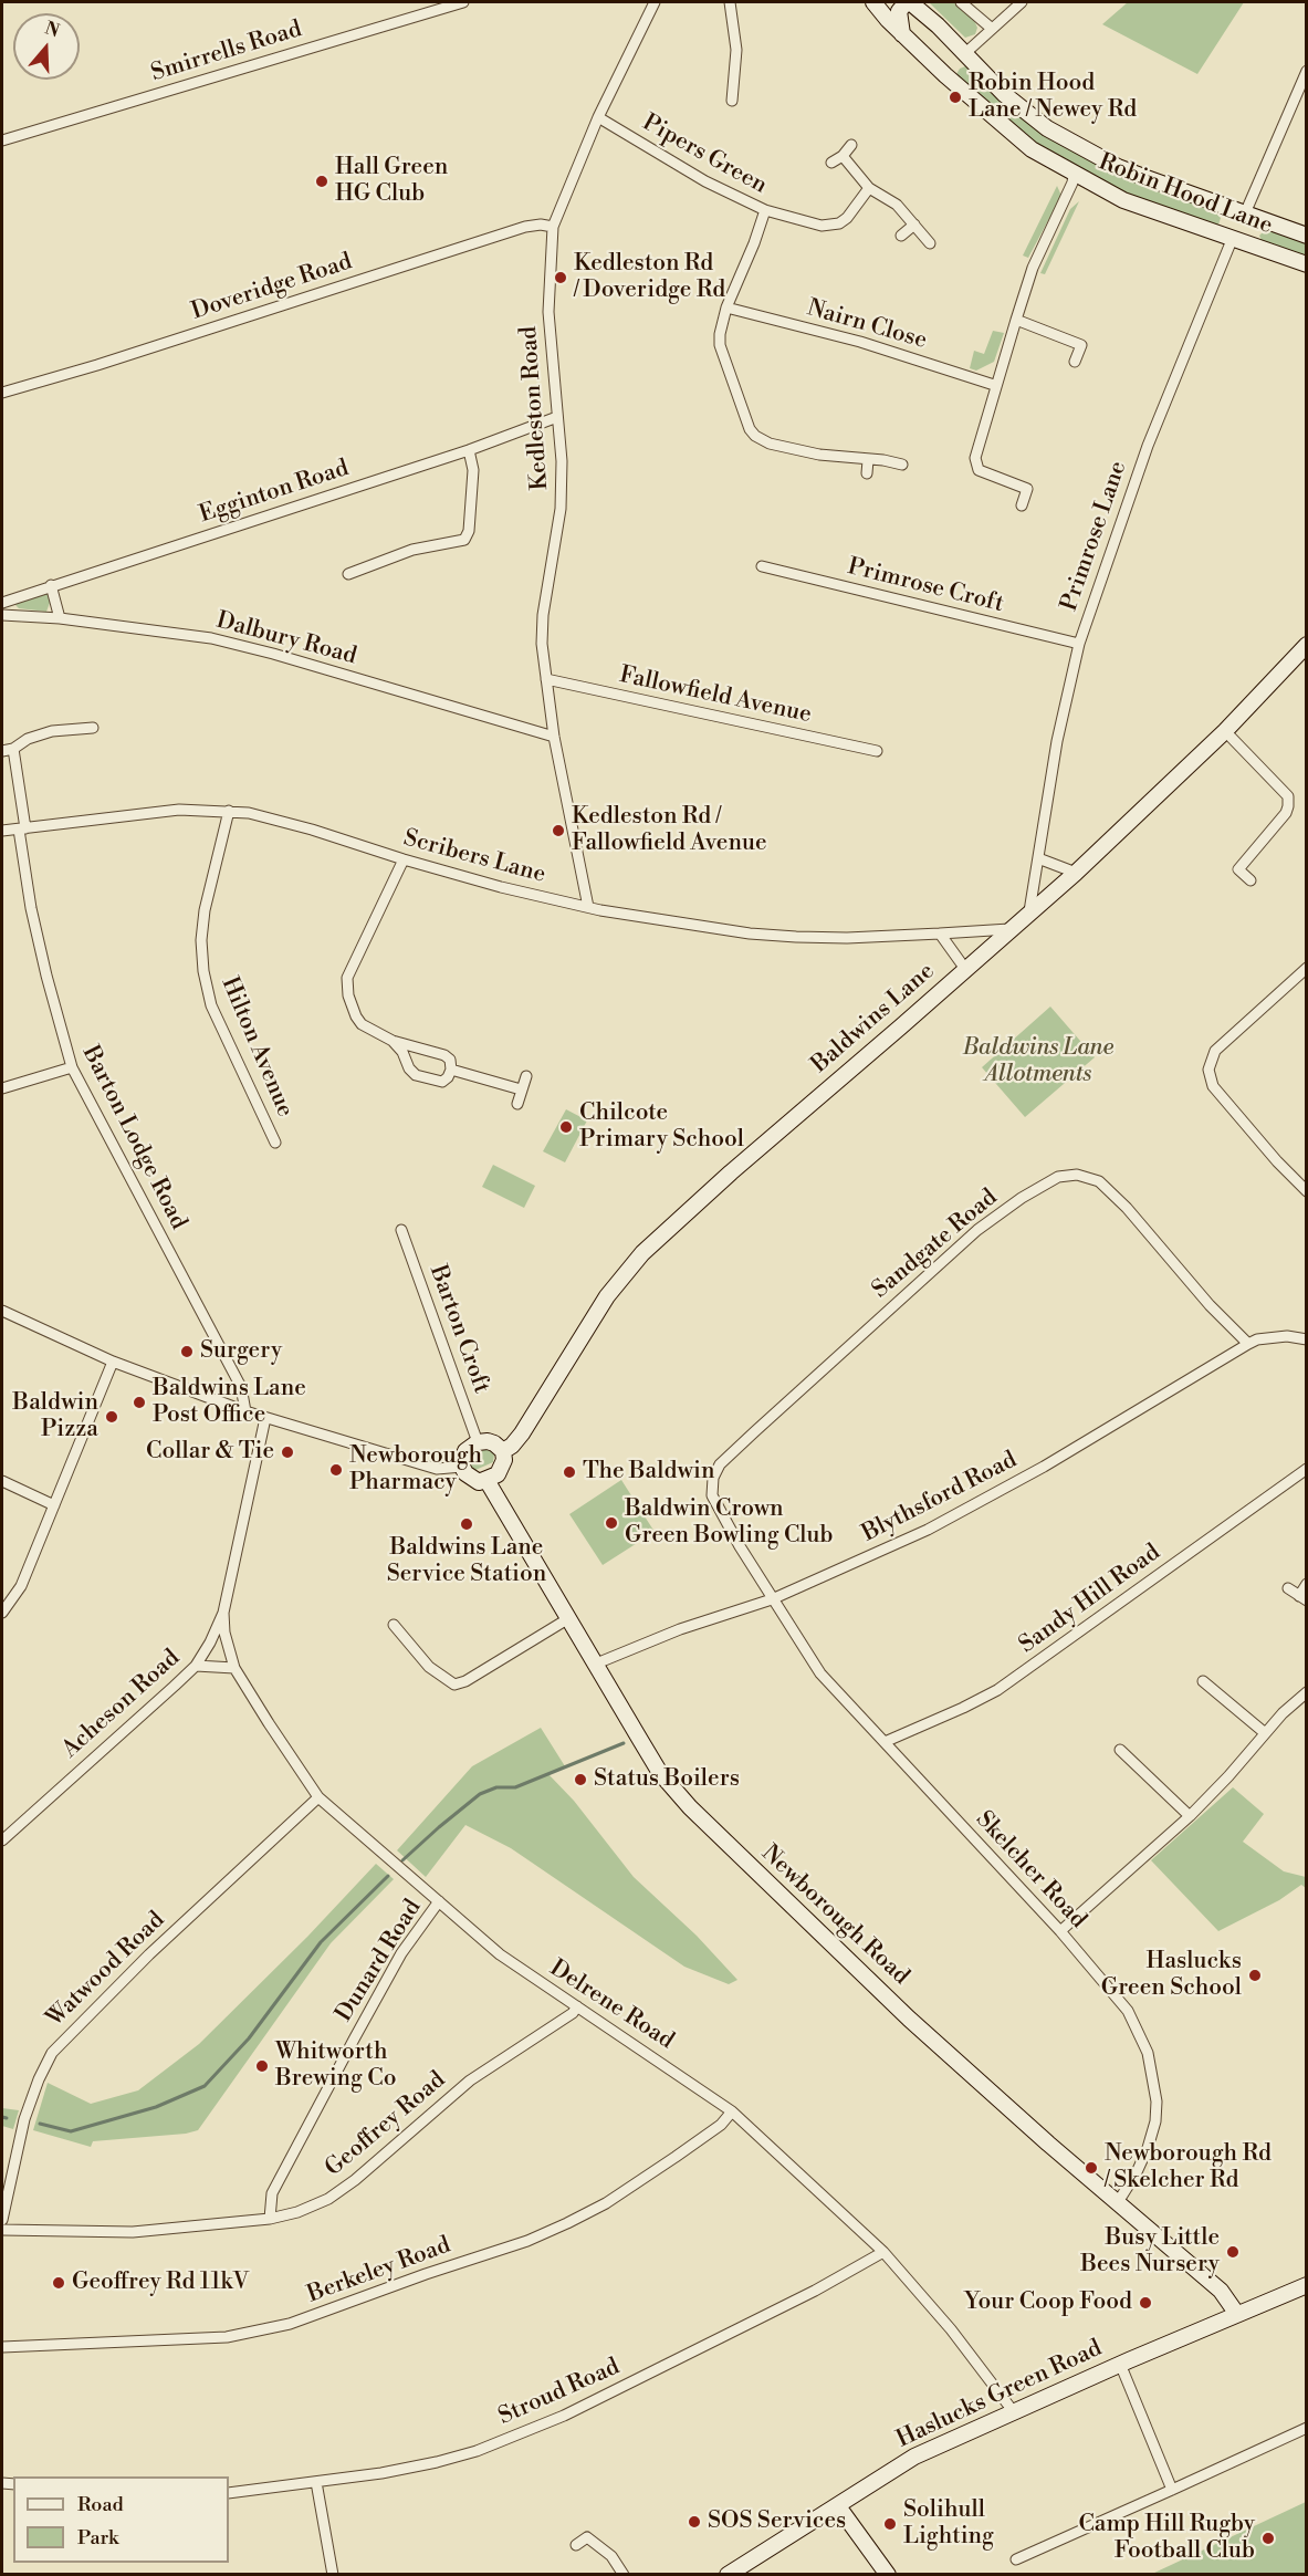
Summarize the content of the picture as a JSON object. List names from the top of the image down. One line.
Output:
{"streets":{"street":["Smirrells Road","Pipers Green","Robin Hood Lane","Doveridge Road","Nairn Close","Kedleston Road","Egginton Road","Primrose Lane","Primrose Croft","Dalbury Road","Fallowfield Avenue","Scribers Lane","Baldwins Lane","Hilton Avenue","Barton Lodge Road","Sandgate Road","Barton Croft","Blythsford Road","Sandy Hill Road","Acheson Road","Skelcher Road","Newborough Road","Dunard Road","Watwood Road","Delrene Road","Geoffrey Road","Berkeley Road","Stroud Road","Haslucks Green Road"]},"crossings":[["Pipers Green","Nairn Close"],["Pipers Green","Kedleston Road"],["Robin Hood Lane","Primrose Lane"],["Doveridge Road","Kedleston Road"],["Kedleston Road","Egginton Road"],["Kedleston Road","Dalbury Road"],["Kedleston Road","Fallowfield Avenue"],["Kedleston Road","Scribers Lane"],["Primrose Lane","Primrose Croft"],["Primrose Lane","Baldwins Lane"],["Scribers Lane","Baldwins Lane"],["Scribers Lane","Hilton Avenue"],["Scribers Lane","Barton Lodge Road"],["Baldwins Lane","Barton Croft"],["Baldwins Lane","Newborough Road"],["Sandgate Road","Blythsford Road"],["Sandgate Road","Skelcher Road"],["Barton Croft","Newborough Road"],["Blythsford Road","Skelcher Road"],["Blythsford Road","Newborough Road"],["Sandy Hill Road","Skelcher Road"],["Acheson Road","Delrene Road"],["Skelcher Road","Newborough Road"],["Newborough Road","Haslucks Green Road"],["Dunard Road","Delrene Road"],["Dunard Road","Geoffrey Road"],["Watwood Road","Delrene Road"],["Delrene Road","Geoffrey Road"],["Delrene Road","Berkeley Road"],["Delrene Road","Stroud Road"],["Delrene Road","Haslucks Green Road"]],"parks":["Baldwins Lane Allotments"],"places":["Robin Hood Lane / Newey Rd","Hall Green HG Club","Kedleston Rd / Doveridge Rd","Kedleston Rd / Fallowfield Avenue","Chilcote Primary School","Surgery","Baldwins Lane Post Office","Baldwin Pizza","Collar & Tie","Newborough Pharmacy","The Baldwin","Baldwin Crown Green Bowling Club","Baldwins Lane Service Station","Status Boilers","Haslucks Green School","Whitworth Brewing Co","Newborough Rd / Skelcher Rd","Busy Little Bees Nursery","Geoffrey Rd 11kV","Your Coop Food","SOS Services","Solihull Lighting","Camp Hill Rugby Football Club"],"legend":["Road","Park"],"north":"top"}
